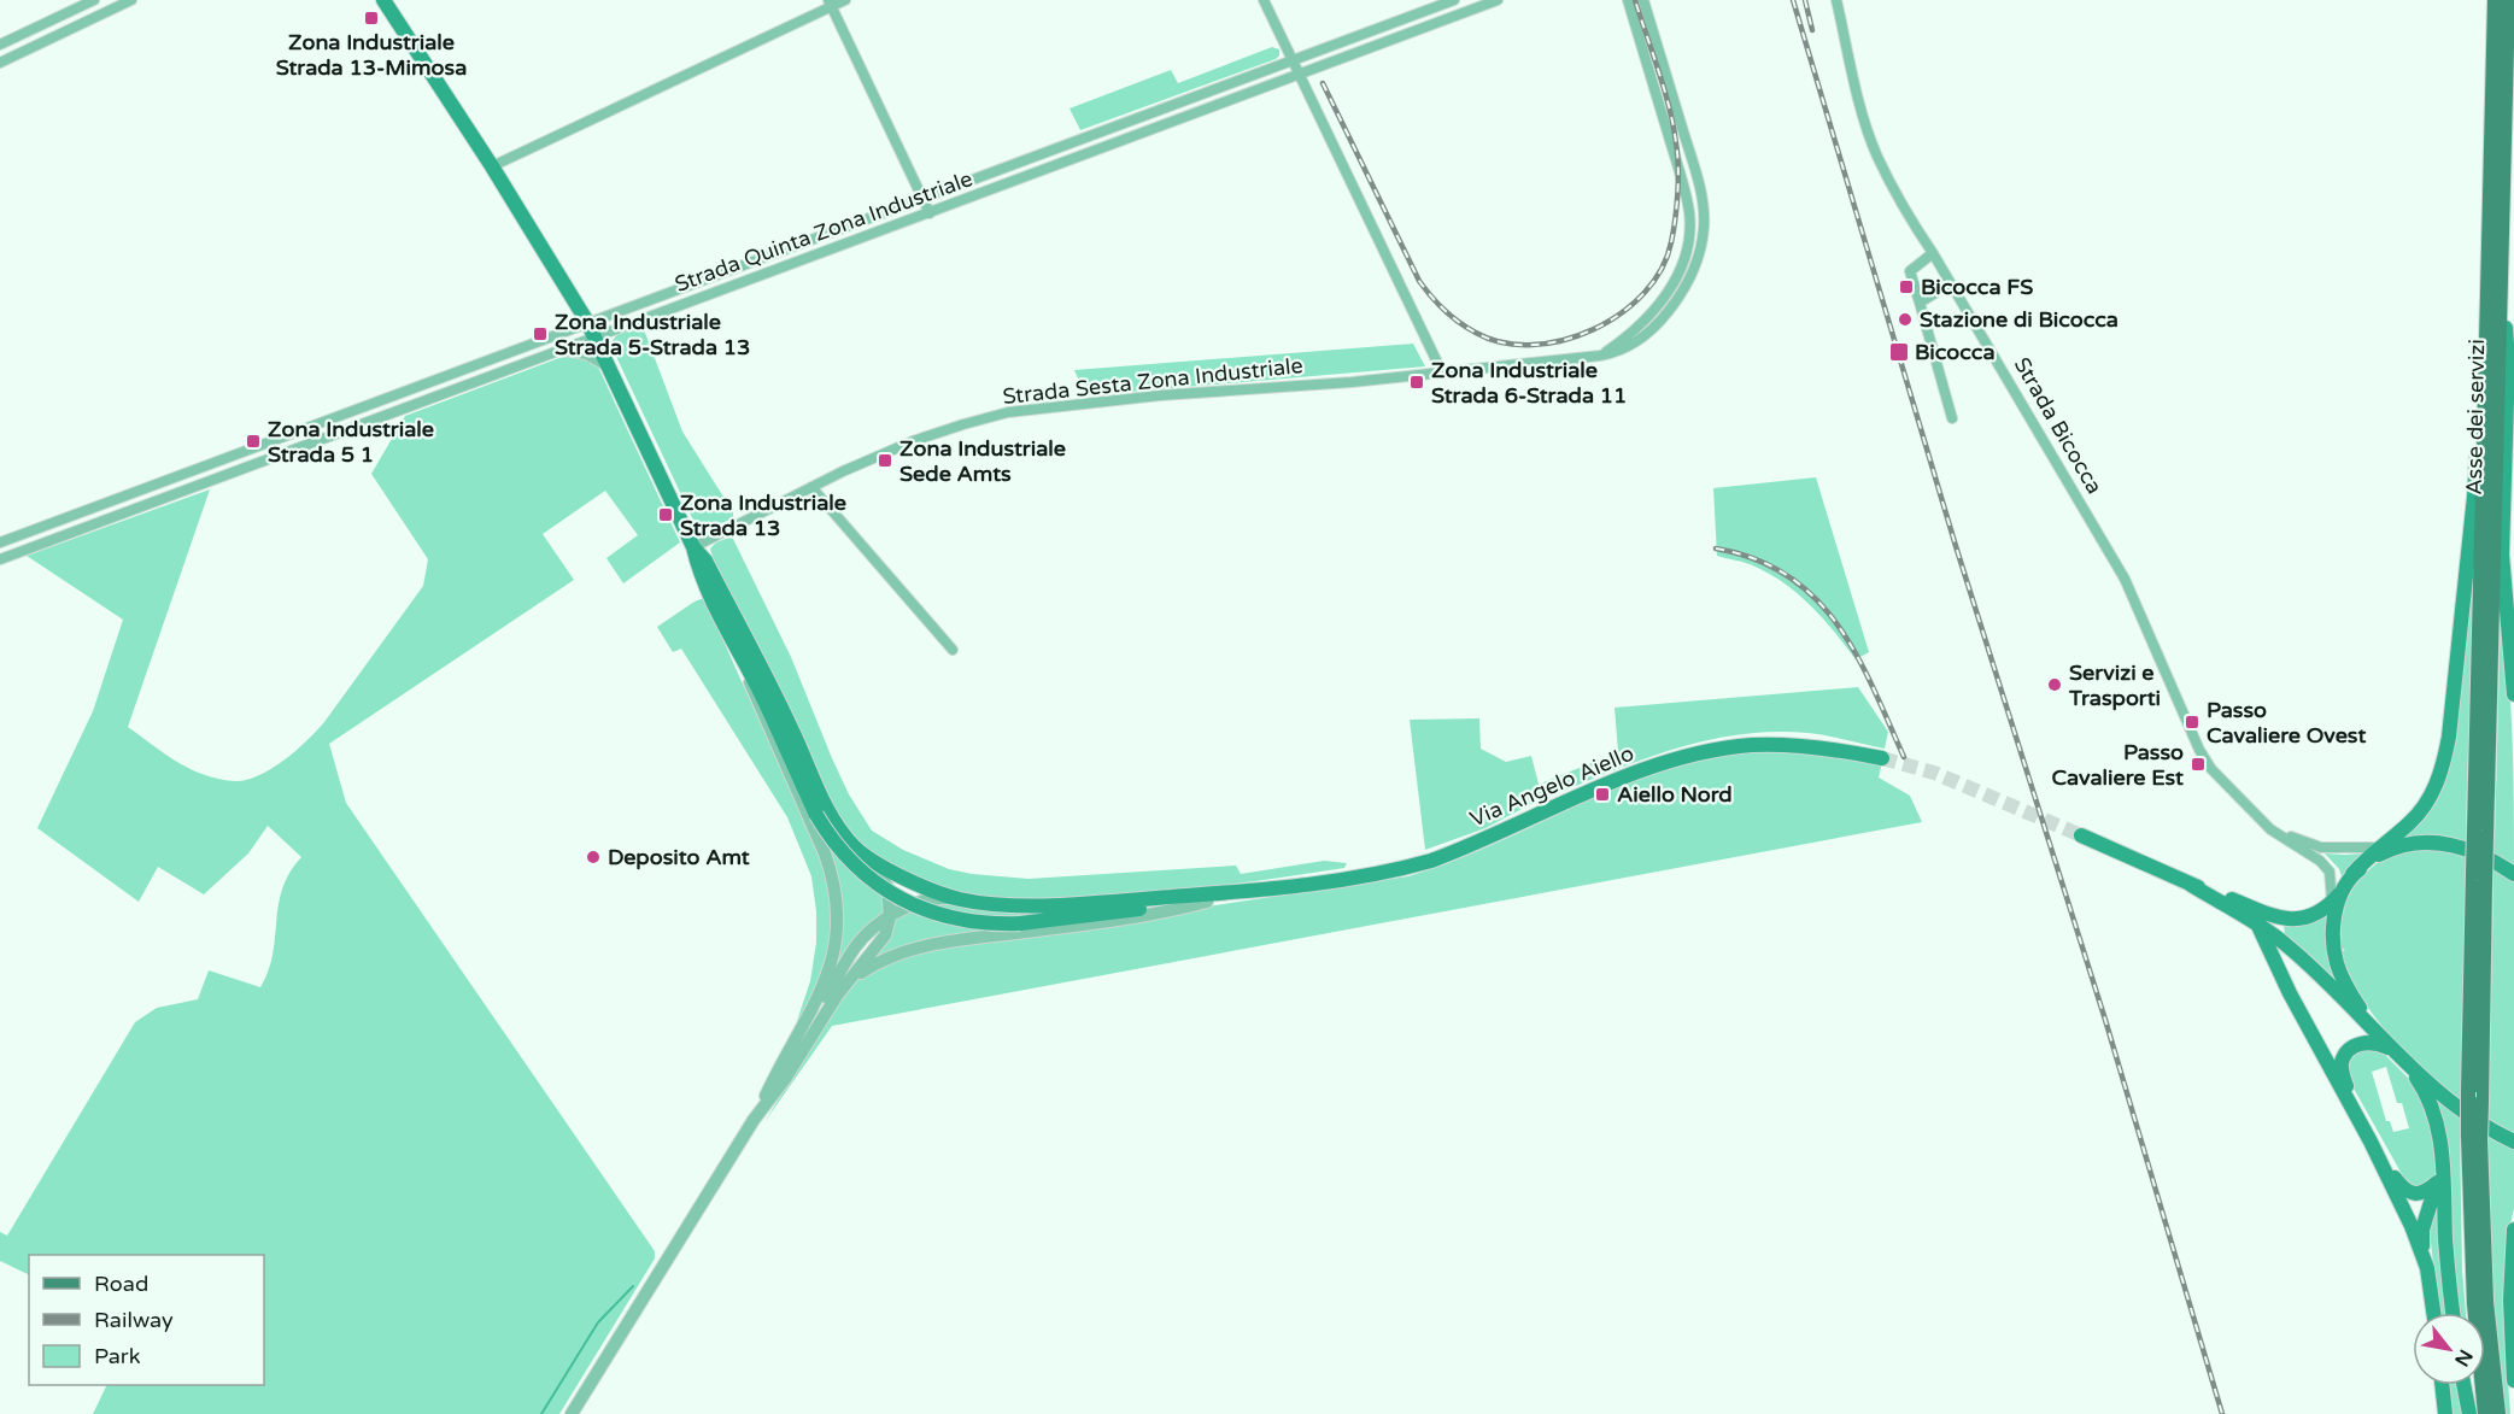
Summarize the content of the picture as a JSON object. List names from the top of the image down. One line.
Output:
{"streets":{"main road":["Asse dei servizi","Via Angelo Aiello"],"street":["Strada Quinta Zona Industriale","Strada Sesta Zona Industriale","Strada Bicocca"]},"places":{"transit":["Zona Industriale Strada 13-Mimosa","Bicocca FS","Zona Industriale Strada 5-Strada 13","Bicocca","Zona Industriale Strada 6-Strada 11","Zona Industriale Strada 5 1","Zona Industriale Sede Amts","Zona Industriale Strada 13","Passo Cavaliere Ovest","Passo Cavaliere Est","Aiello Nord"],"other":["Stazione di Bicocca","Servizi e Trasporti","Deposito Amt"]},"legend":["Road","Railway","Park"],"north":"bottom right"}
